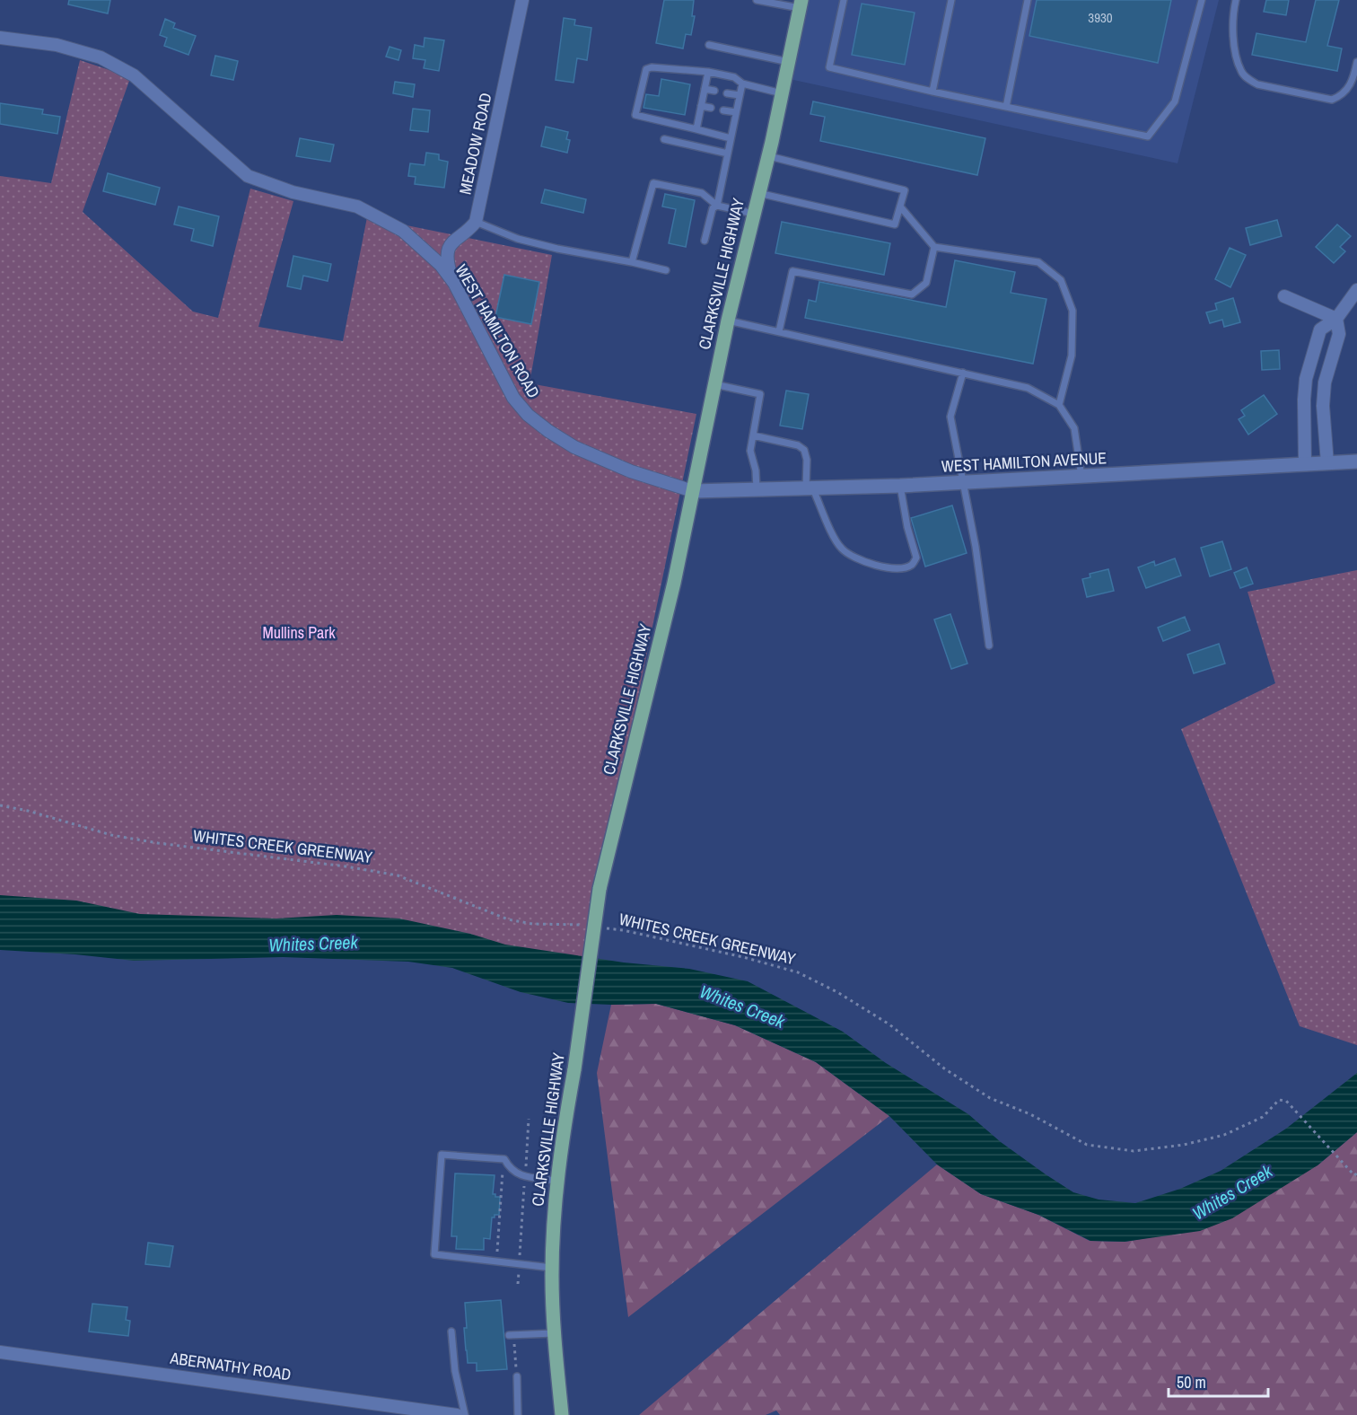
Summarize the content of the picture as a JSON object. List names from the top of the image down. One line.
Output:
{"streets":{"main road":["CLARKSVILLE HIGHWAY"],"street":["MEADOW ROAD","WEST HAMILTON ROAD","WEST HAMILTON AVENUE","ABERNATHY ROAD"],"path":["WHITES CREEK GREENWAY"]},"crossings":[["CLARKSVILLE HIGHWAY","WEST HAMILTON ROAD"],["CLARKSVILLE HIGHWAY","WEST HAMILTON AVENUE"],["WEST HAMILTON ROAD","WEST HAMILTON AVENUE"]],"water":["Whites Creek"],"parks":["Mullins Park"],"house_numbers":["3930"],"scale_bar":"50 m"}
